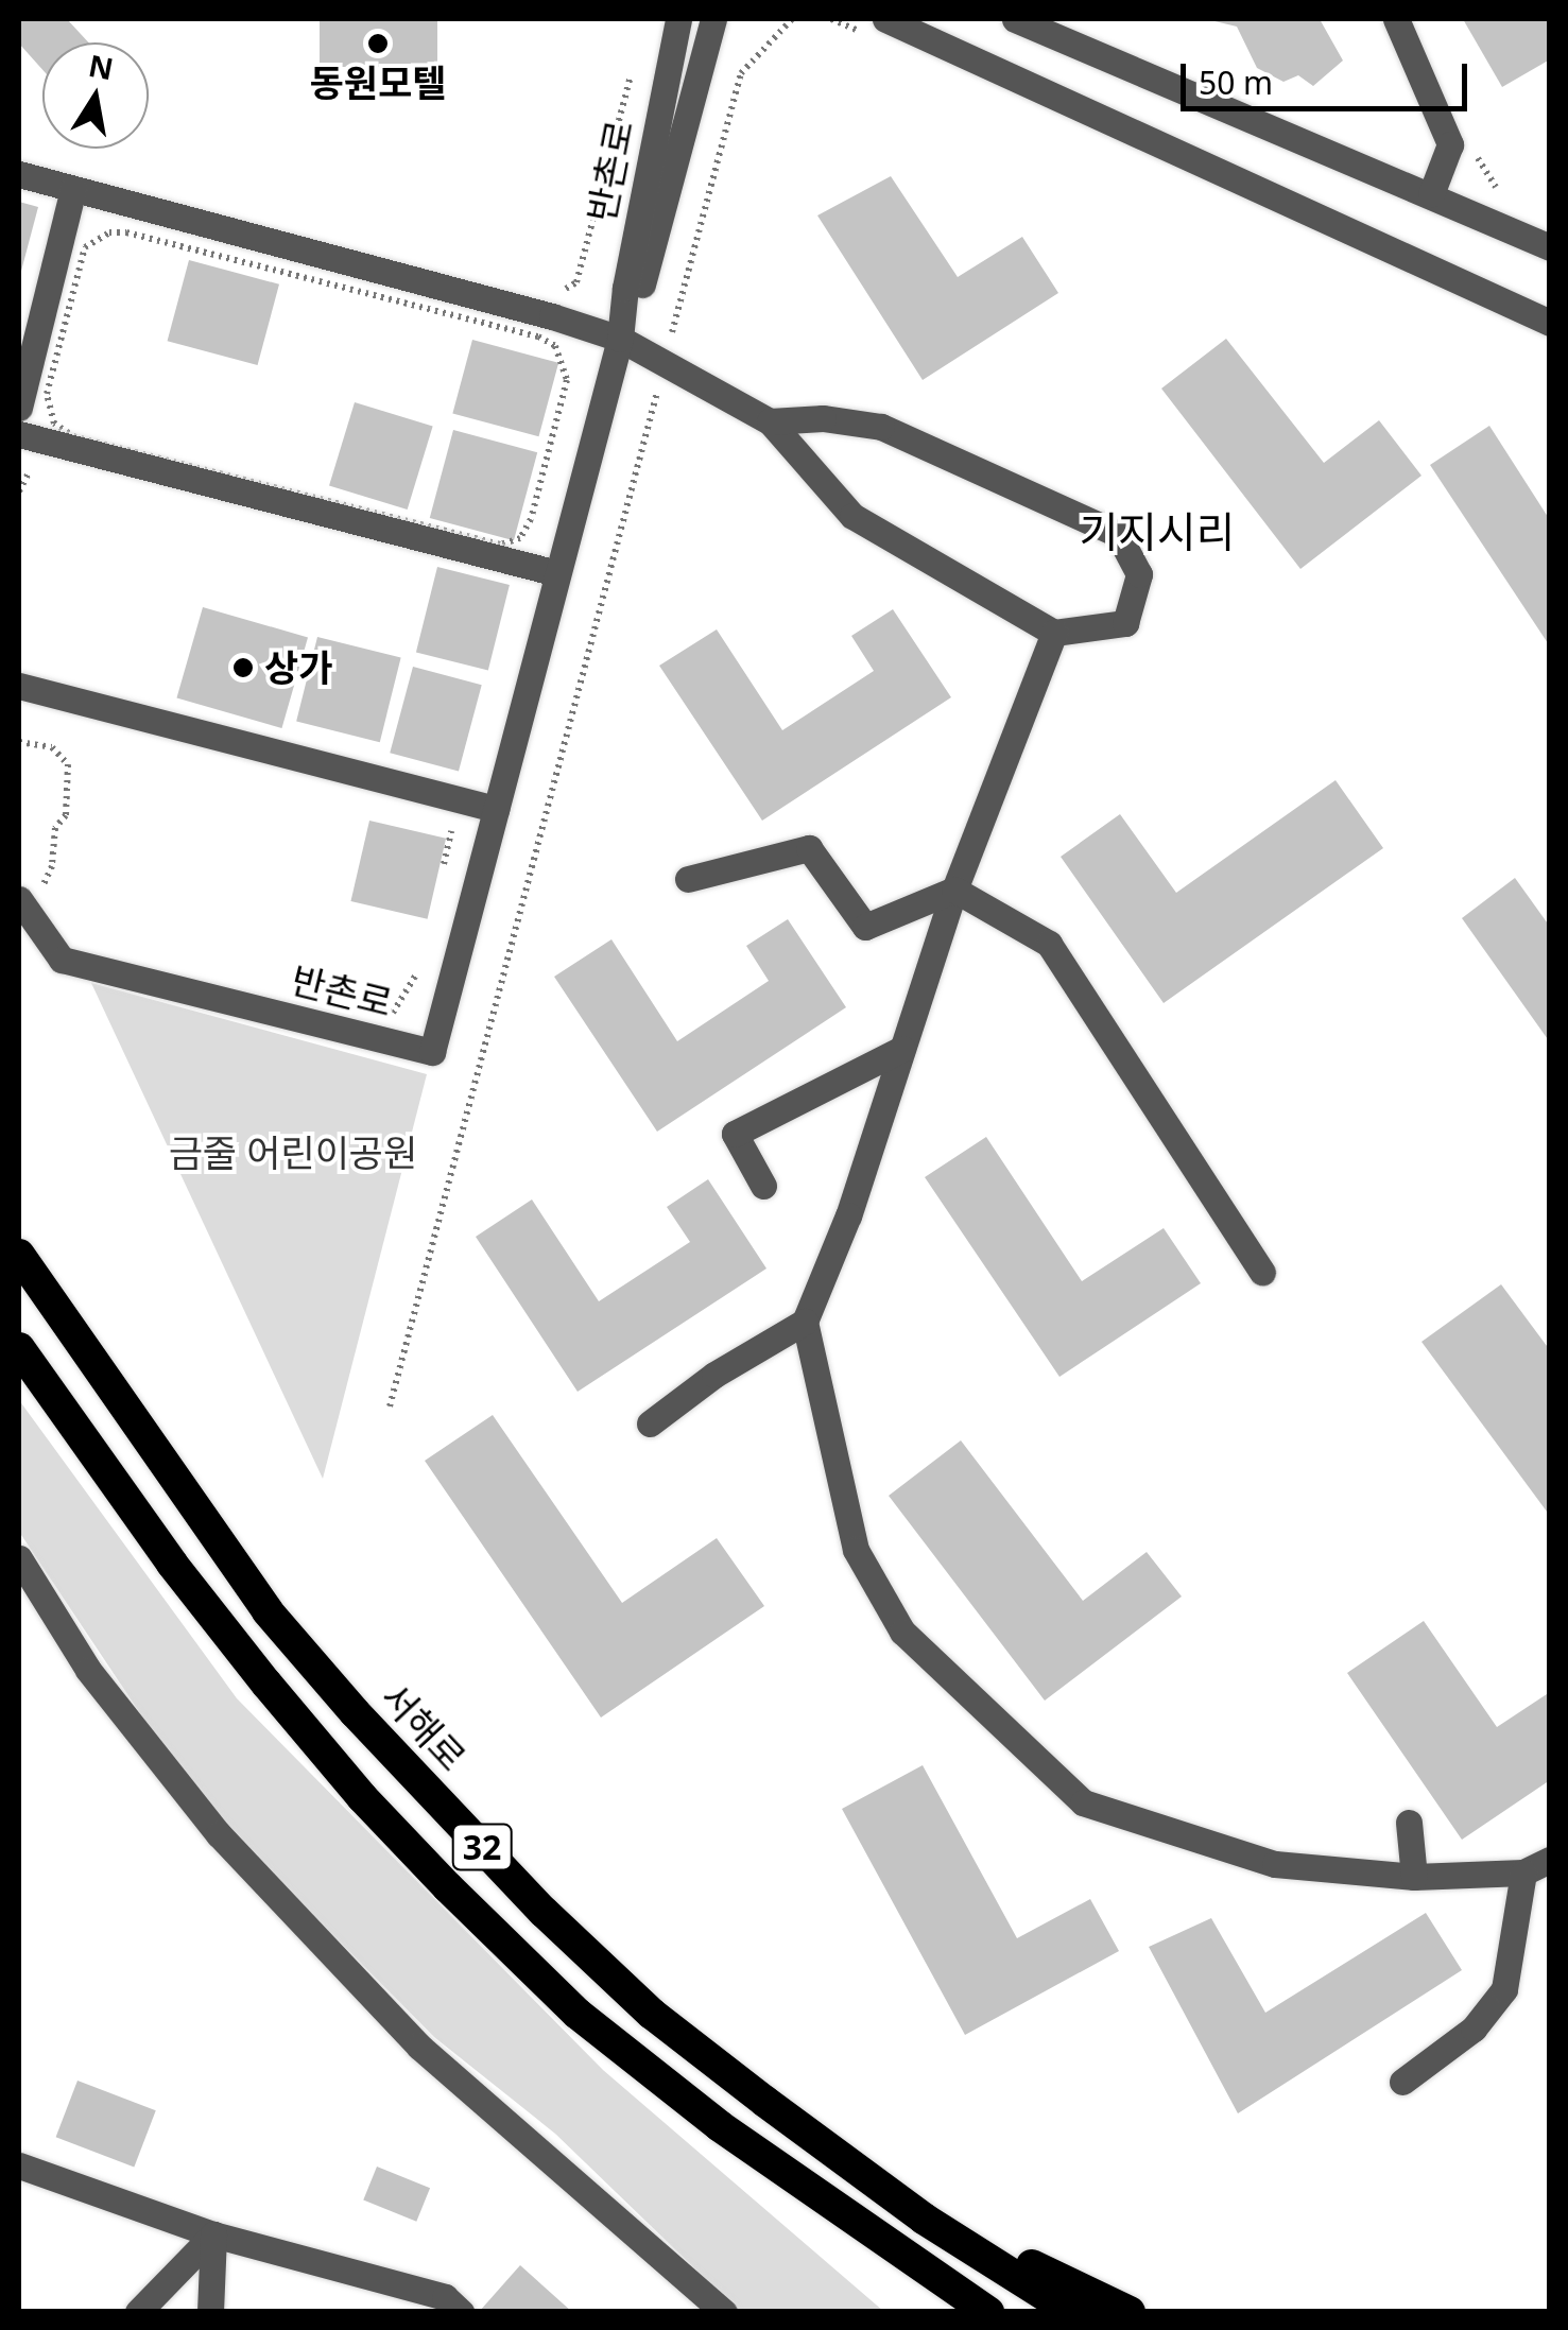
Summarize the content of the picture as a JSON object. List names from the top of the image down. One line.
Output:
{"streets":{"highway":["서해로","32"],"street":["반촌로"]},"districts":["기지시리"],"parks":["금줄 어린이공원"],"places":["동원모텔","상가"],"scale_bar":"50 m","north":"top"}
